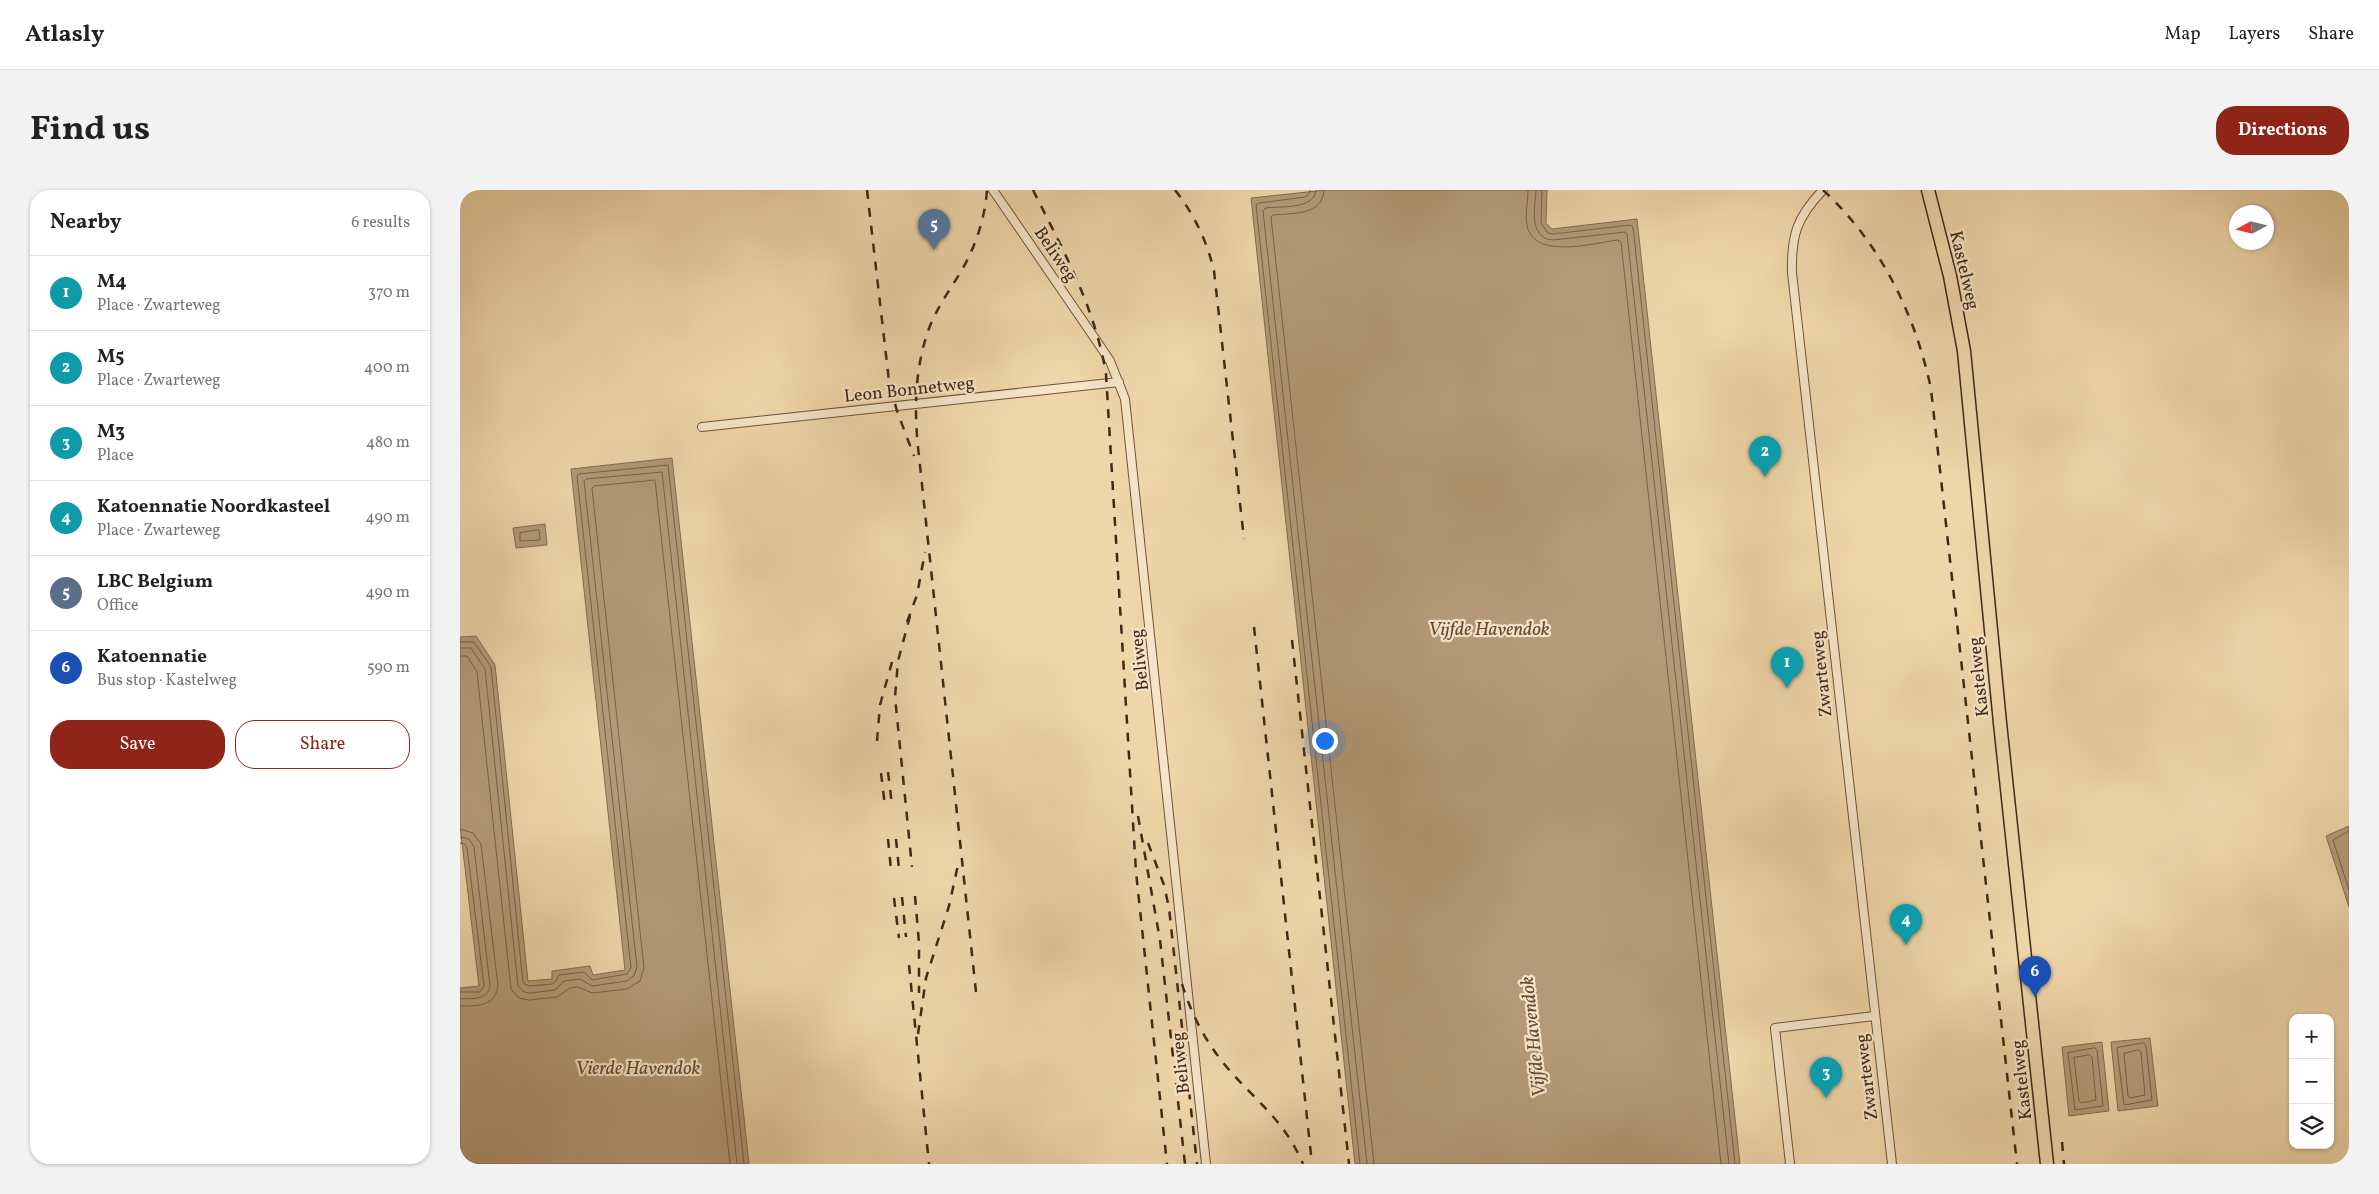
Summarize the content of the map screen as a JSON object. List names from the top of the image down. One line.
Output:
{"streets":{"main road":["Kastelweg"],"street":["Beliweg","Leon Bonnetweg","Zwarteweg"]},"crossings":[["Beliweg","Leon Bonnetweg"]],"water":["Vijfde Havendok","Vierde Havendok"],"north":"left","page":{"header":"Atlasly","nav":["Map","Layers","Share"],"title":"Find us","buttons":["Directions",["Save","Share"]],"heading":["Nearby","6 results"],"pins":["5","2","1","4","6","3"],"list":[{"mark":"1","name":"M4","note":"Place · Zwarteweg","value":"370 m"},{"mark":"2","name":"M5","note":"Place · Zwarteweg","value":"400 m"},{"mark":"3","name":"M3","note":"Place","value":"480 m"},{"mark":"4","name":"Katoennatie Noordkasteel","note":"Place · Zwarteweg","value":"490 m"},{"mark":"5","name":"LBC Belgium","note":"Office","value":"490 m"},{"mark":"6","name":"Katoennatie","note":"Bus stop · Kastelweg","value":"590 m"}],"map_buttons":["+","−"]}}
